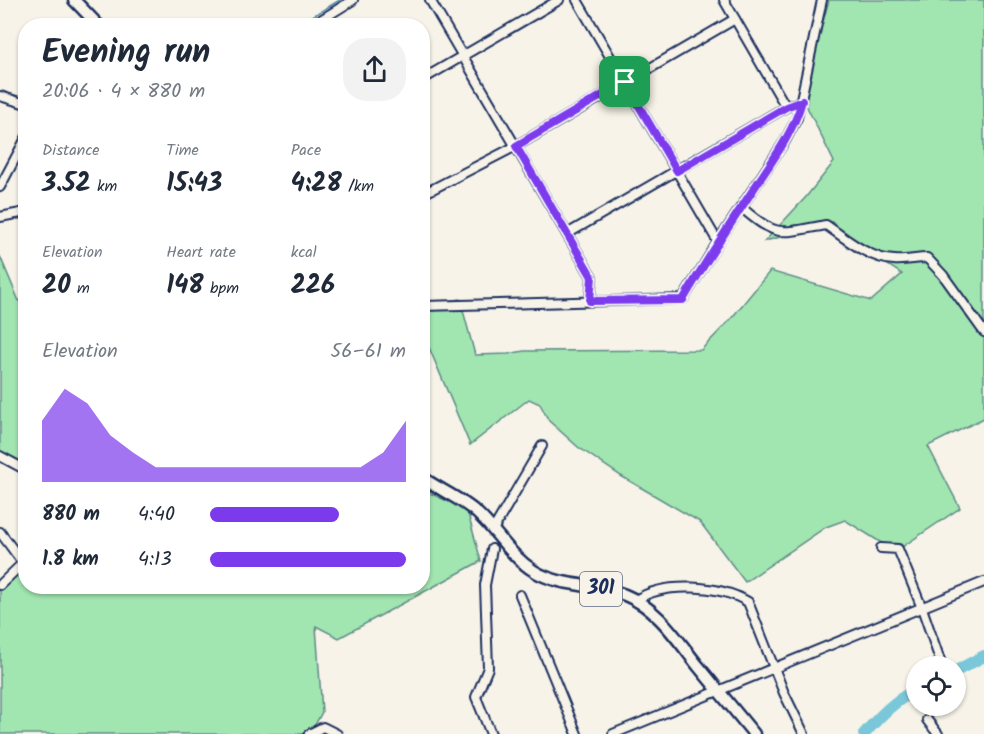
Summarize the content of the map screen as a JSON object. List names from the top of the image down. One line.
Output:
{"streets":{"highway":["301"]},"page":{"heading":["Evening run","20:06 · 4 × 880 m"],"stats":[["Distance","3.52 km"],["Time","15:43"],["Pace","4:28 /km"],["Elevation","20 m"],["Heart rate","148 bpm"],["kcal","226"]],"chart":["Elevation","56–61 m"],"list":[{"name":"880 m","note":"4:40"},{"name":"1.8 km","note":"4:13"}]}}
